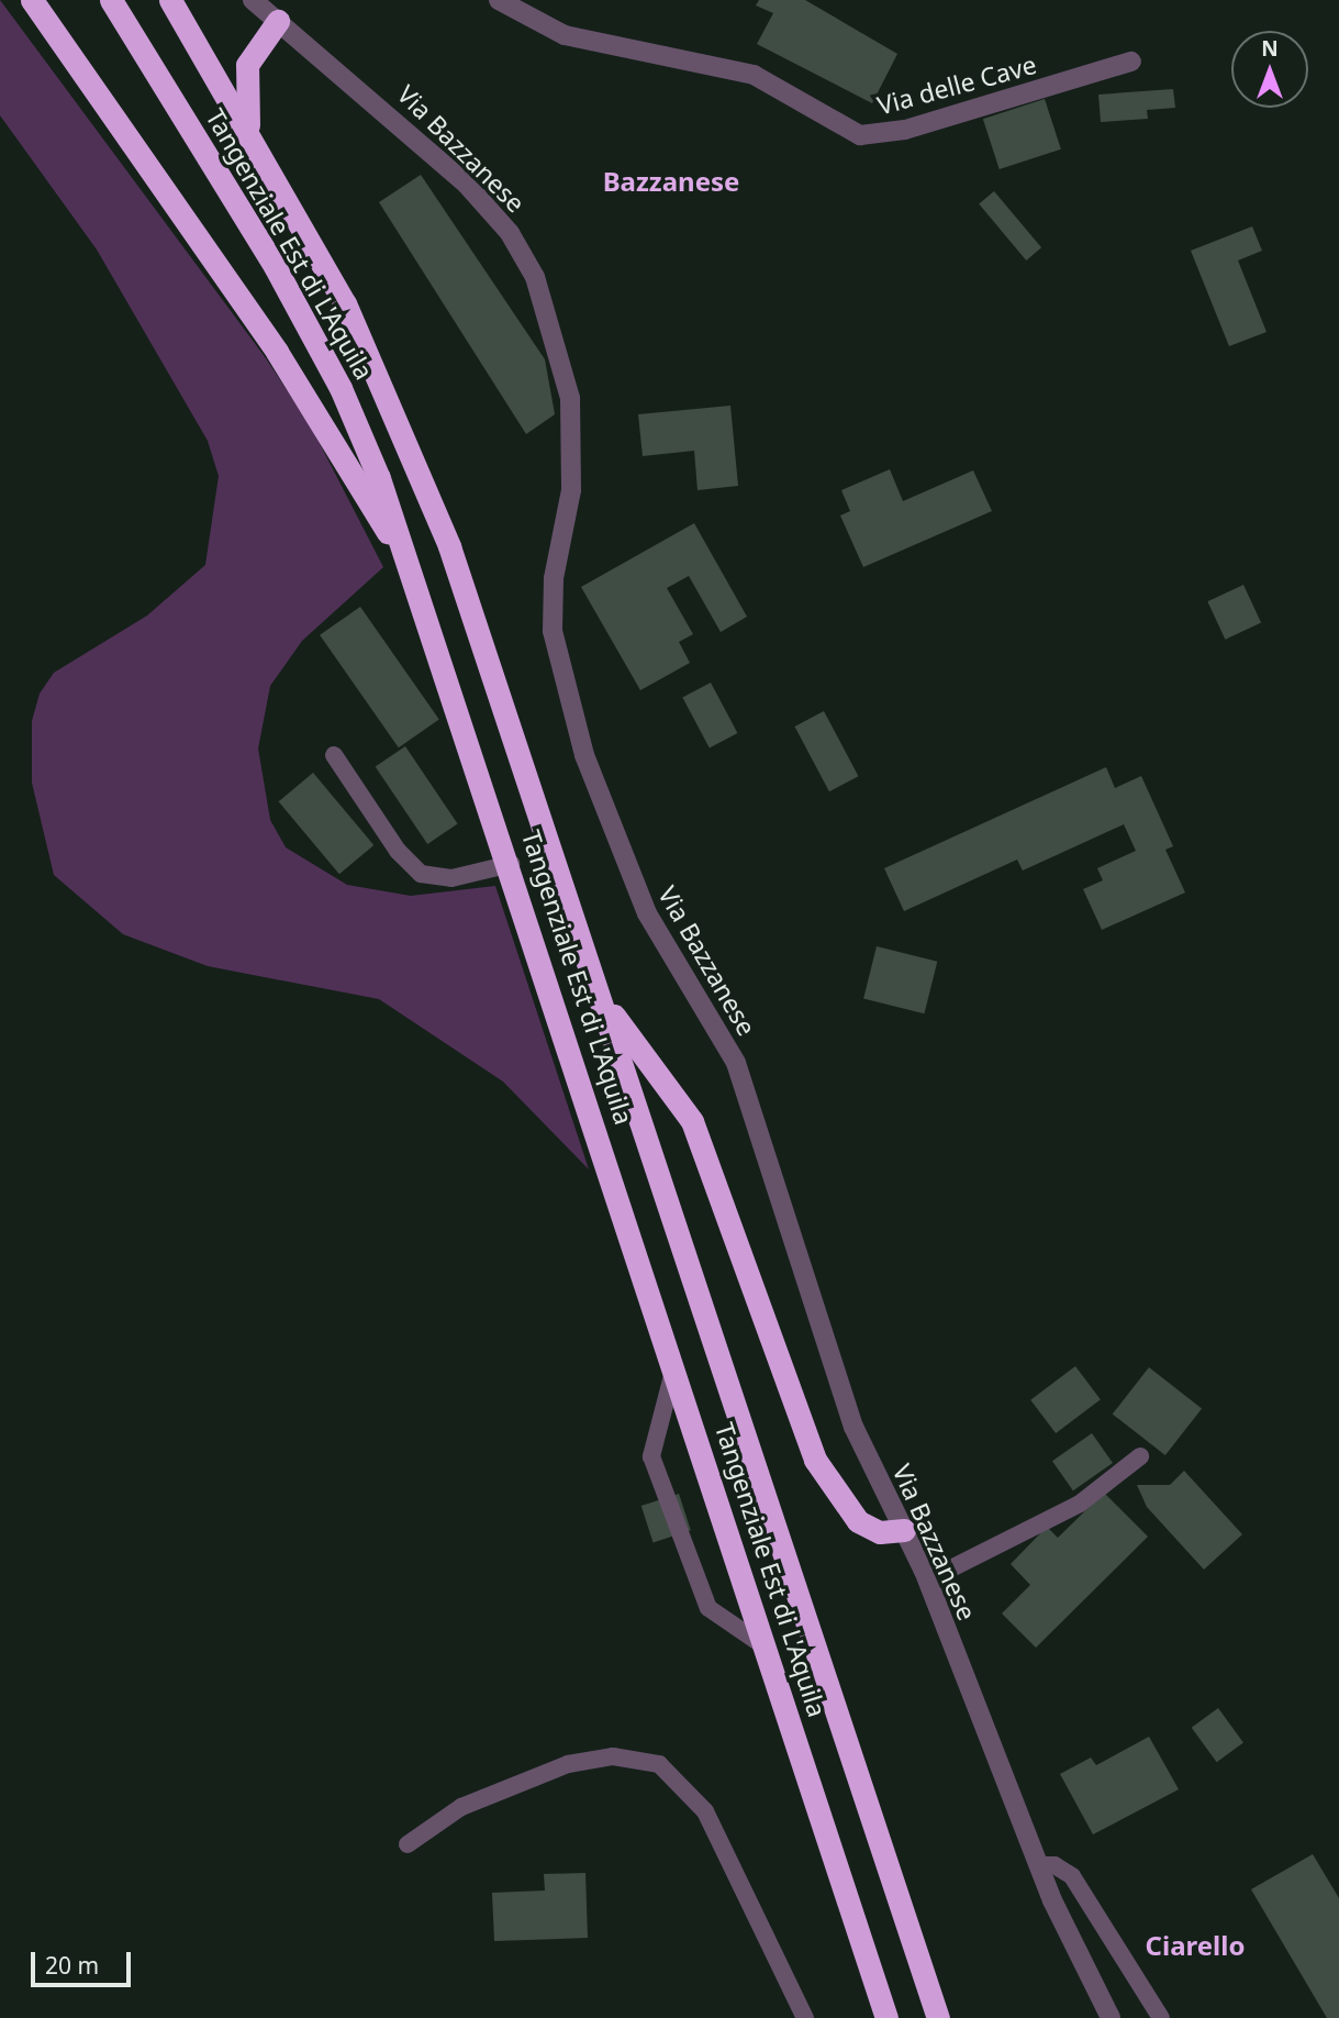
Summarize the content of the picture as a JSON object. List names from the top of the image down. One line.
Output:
{"streets":{"highway":["Tangenziale Est di L'Aquila"],"street":["Via delle Cave","Via Bazzanese"]},"districts":["Bazzanese","Ciarello"],"scale_bar":"20 m","north":"top"}
